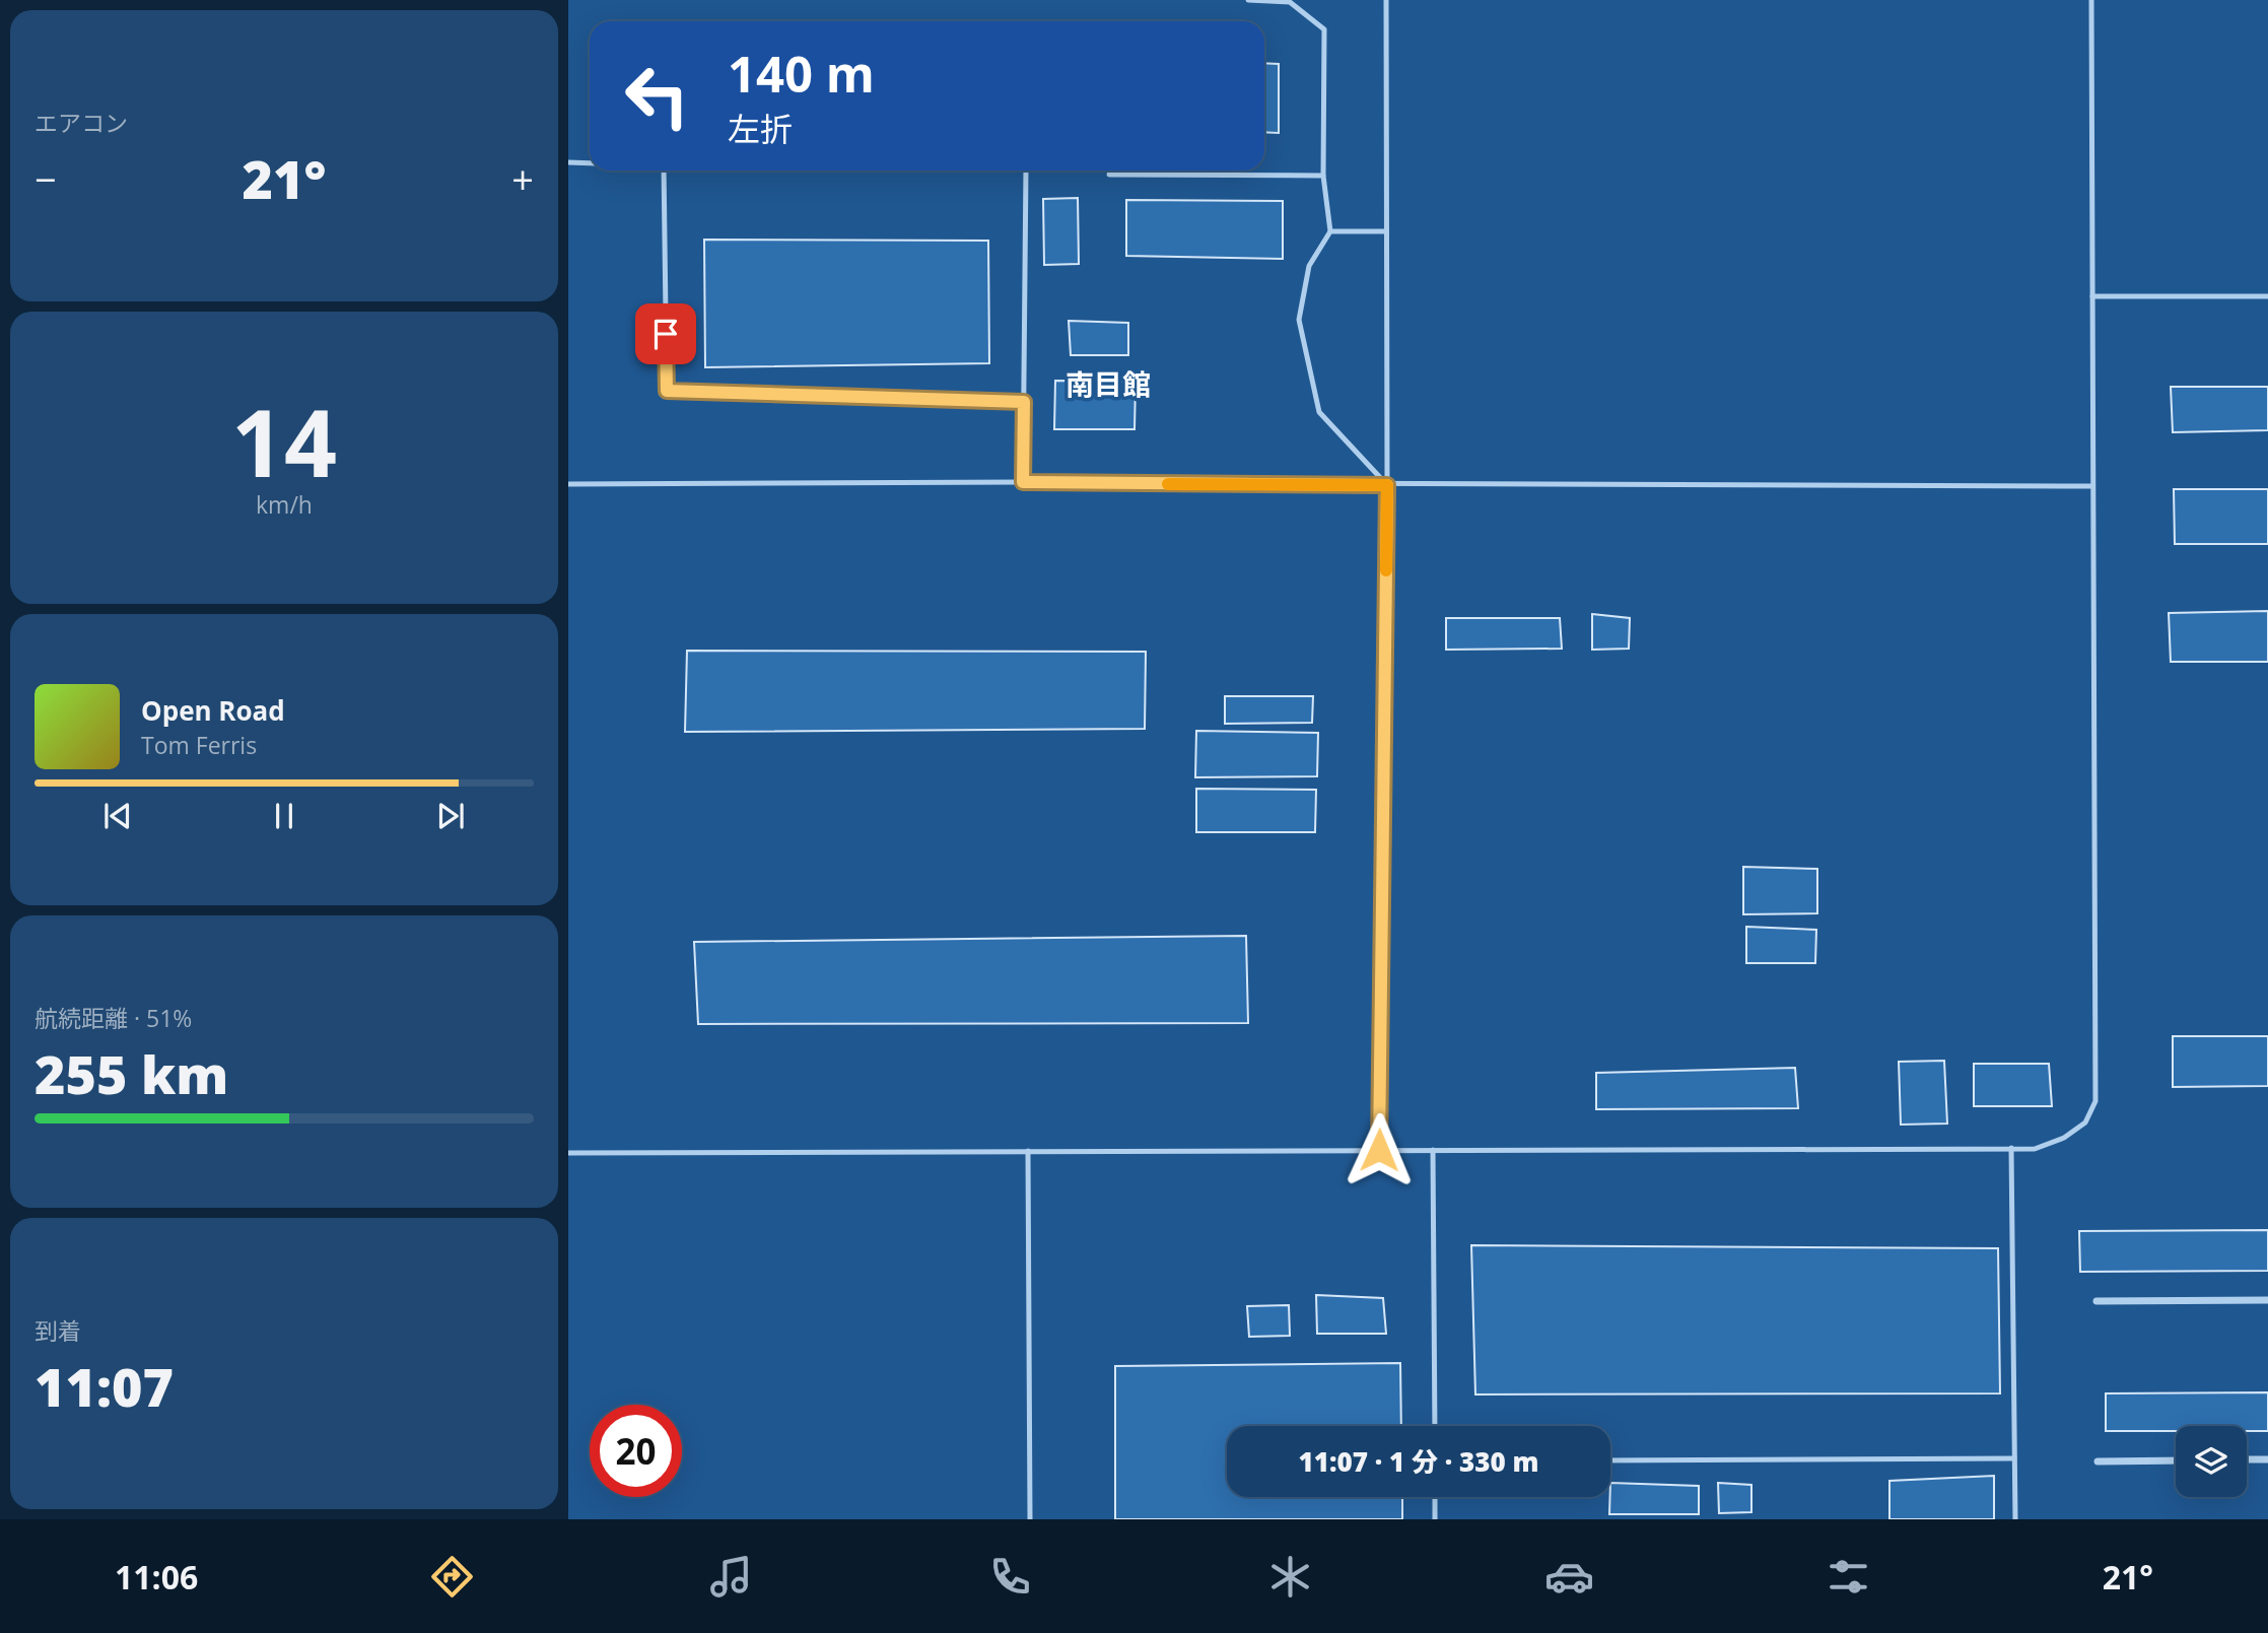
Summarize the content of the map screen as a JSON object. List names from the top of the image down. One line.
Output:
{"districts":["南目館"],"page":{"tile":["エアコン",["14","km/h"],["航続距離 · 51%","255 km"],["到着","11:07"]],"turn":["140 m","左折"],"heat":["−","21°","+"],"song":["Open Road","Tom Ferris"],"limit":"20","trip":"11:07 · 1 分 · 330 m","tabs":["11:06","21°"]}}
